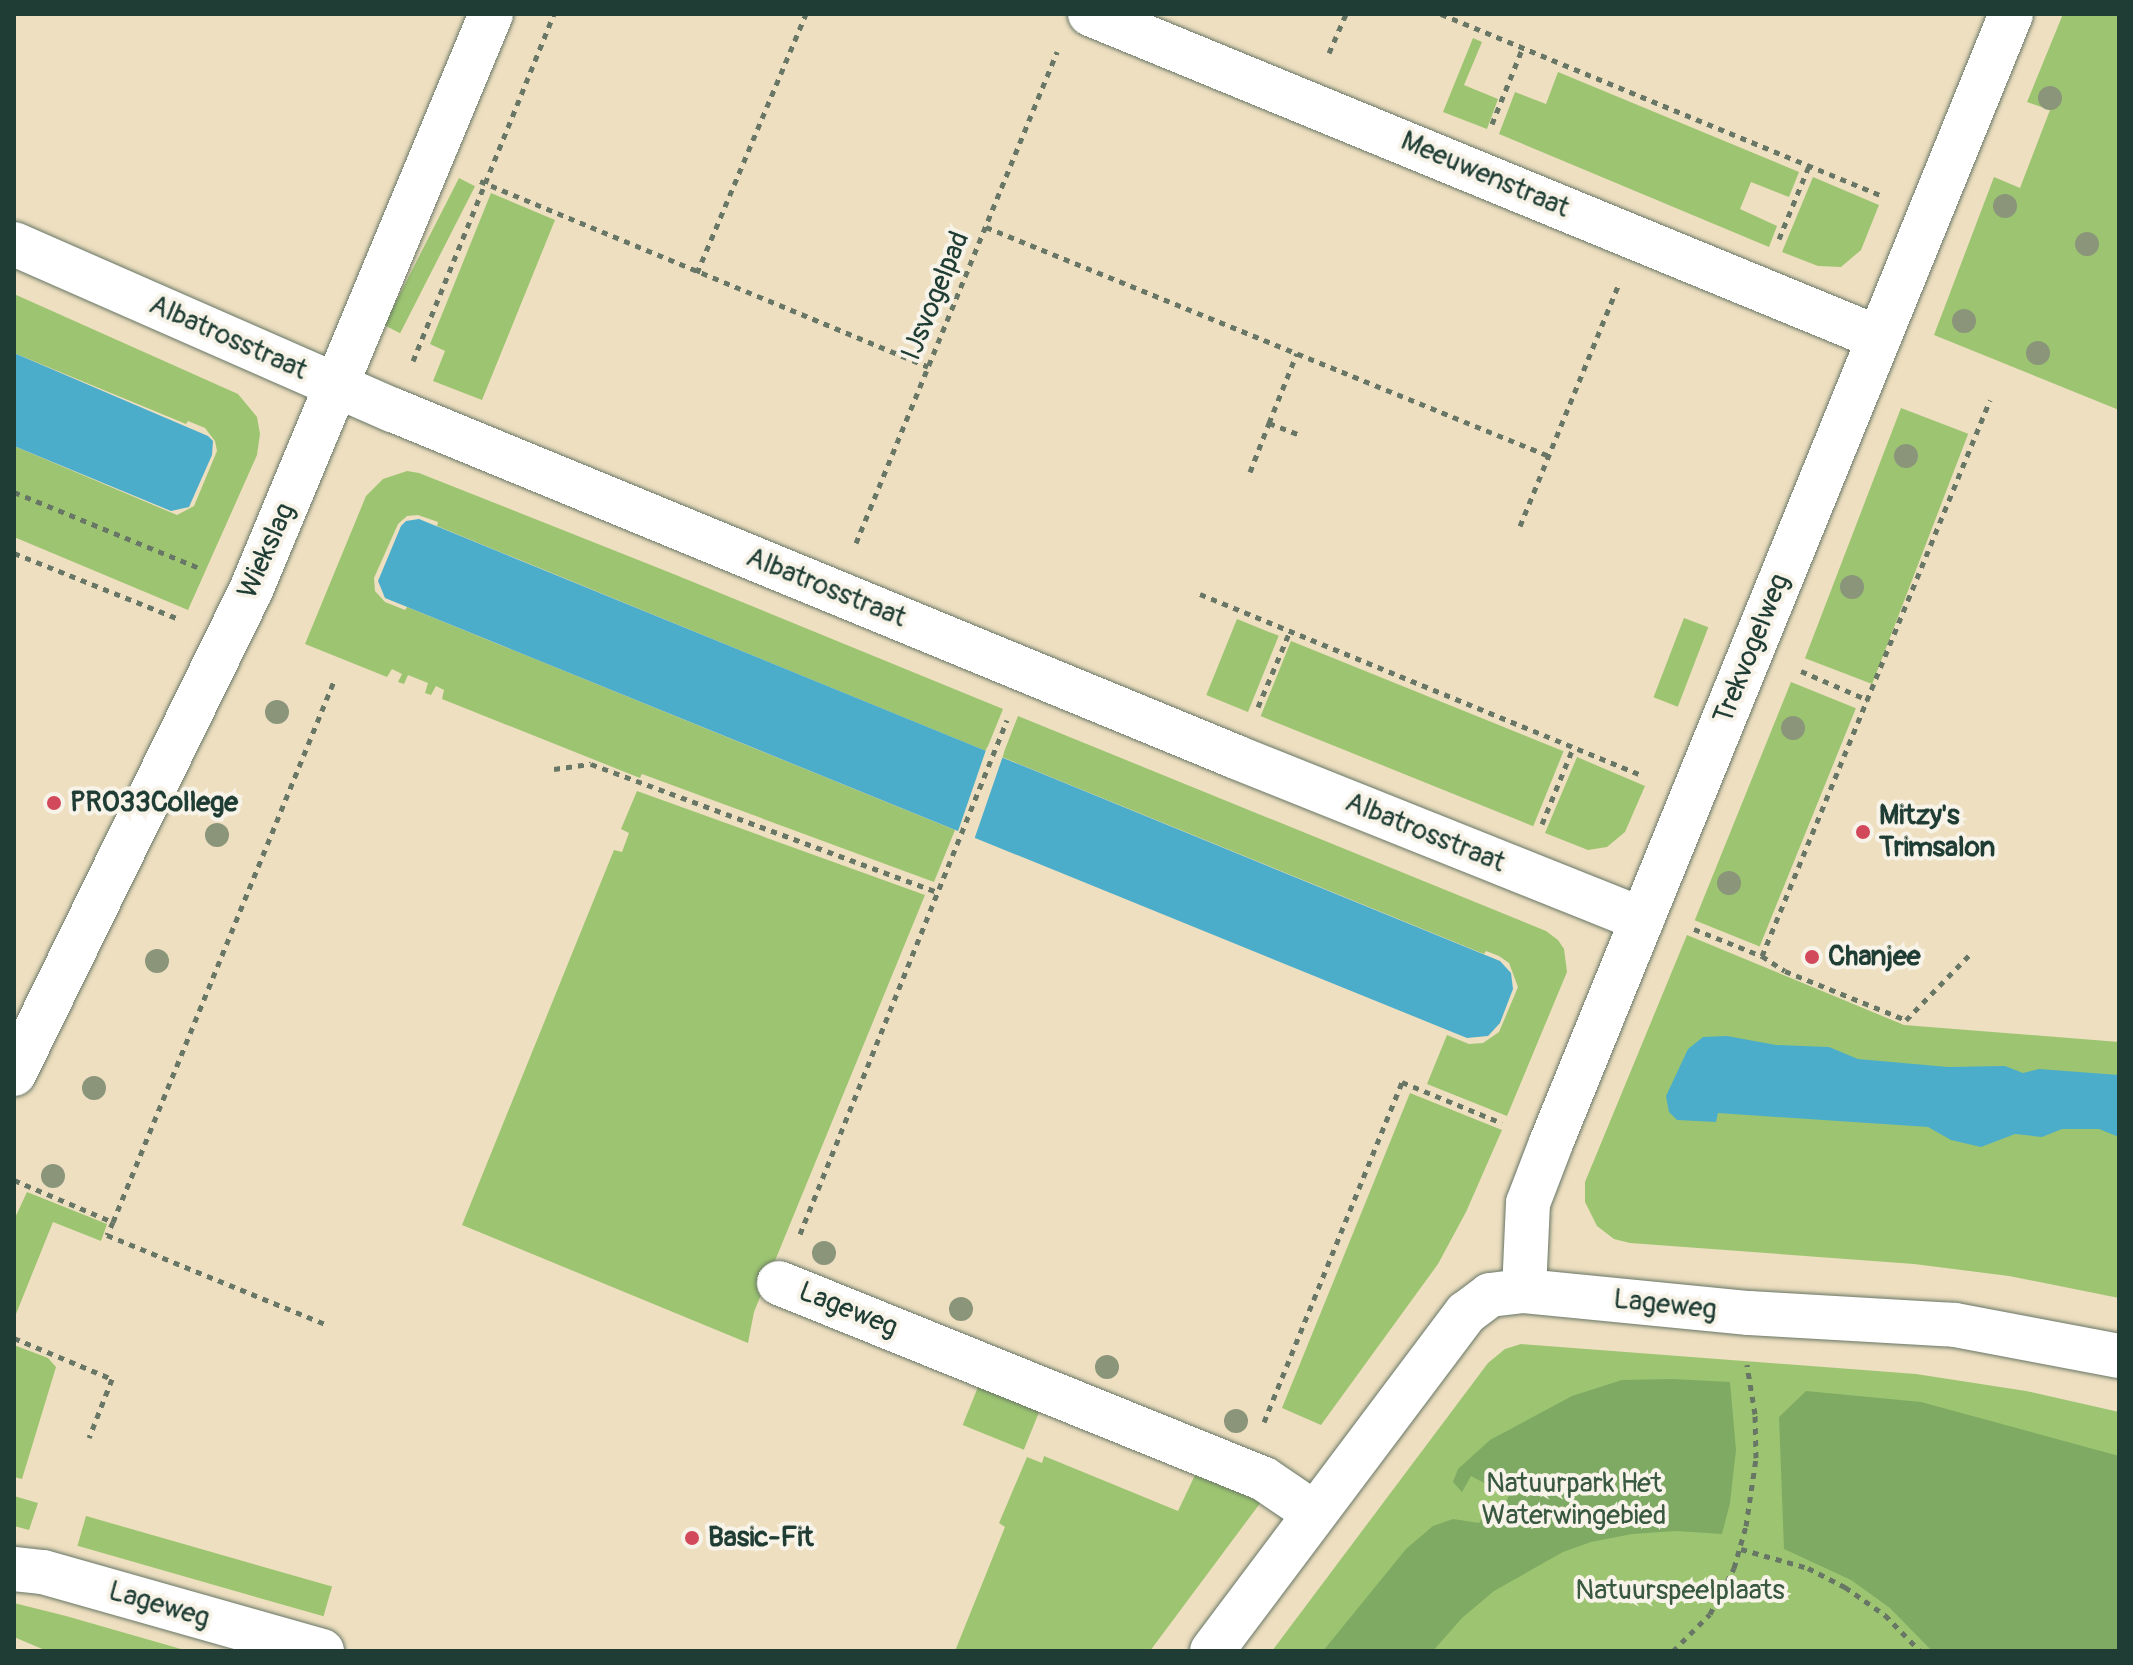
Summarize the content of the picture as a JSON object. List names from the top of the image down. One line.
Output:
{"streets":{"street":["Meeuwenstraat","Albatrosstraat","Wiekslag","Trekvogelweg","Lageweg"],"path":["IJsvogelpad"]},"crossings":[["Meeuwenstraat","IJsvogelpad"],["Meeuwenstraat","Trekvogelweg"],["IJsvogelpad","Albatrosstraat"],["Albatrosstraat","Wiekslag"],["Albatrosstraat","Trekvogelweg"],["Trekvogelweg","Lageweg"]],"parks":["Natuurpark Het Waterwingebied","Natuurspeelplaats"],"places":["PRO33College","Mitzy's Trimsalon","Chanjee","Basic-Fit"]}
